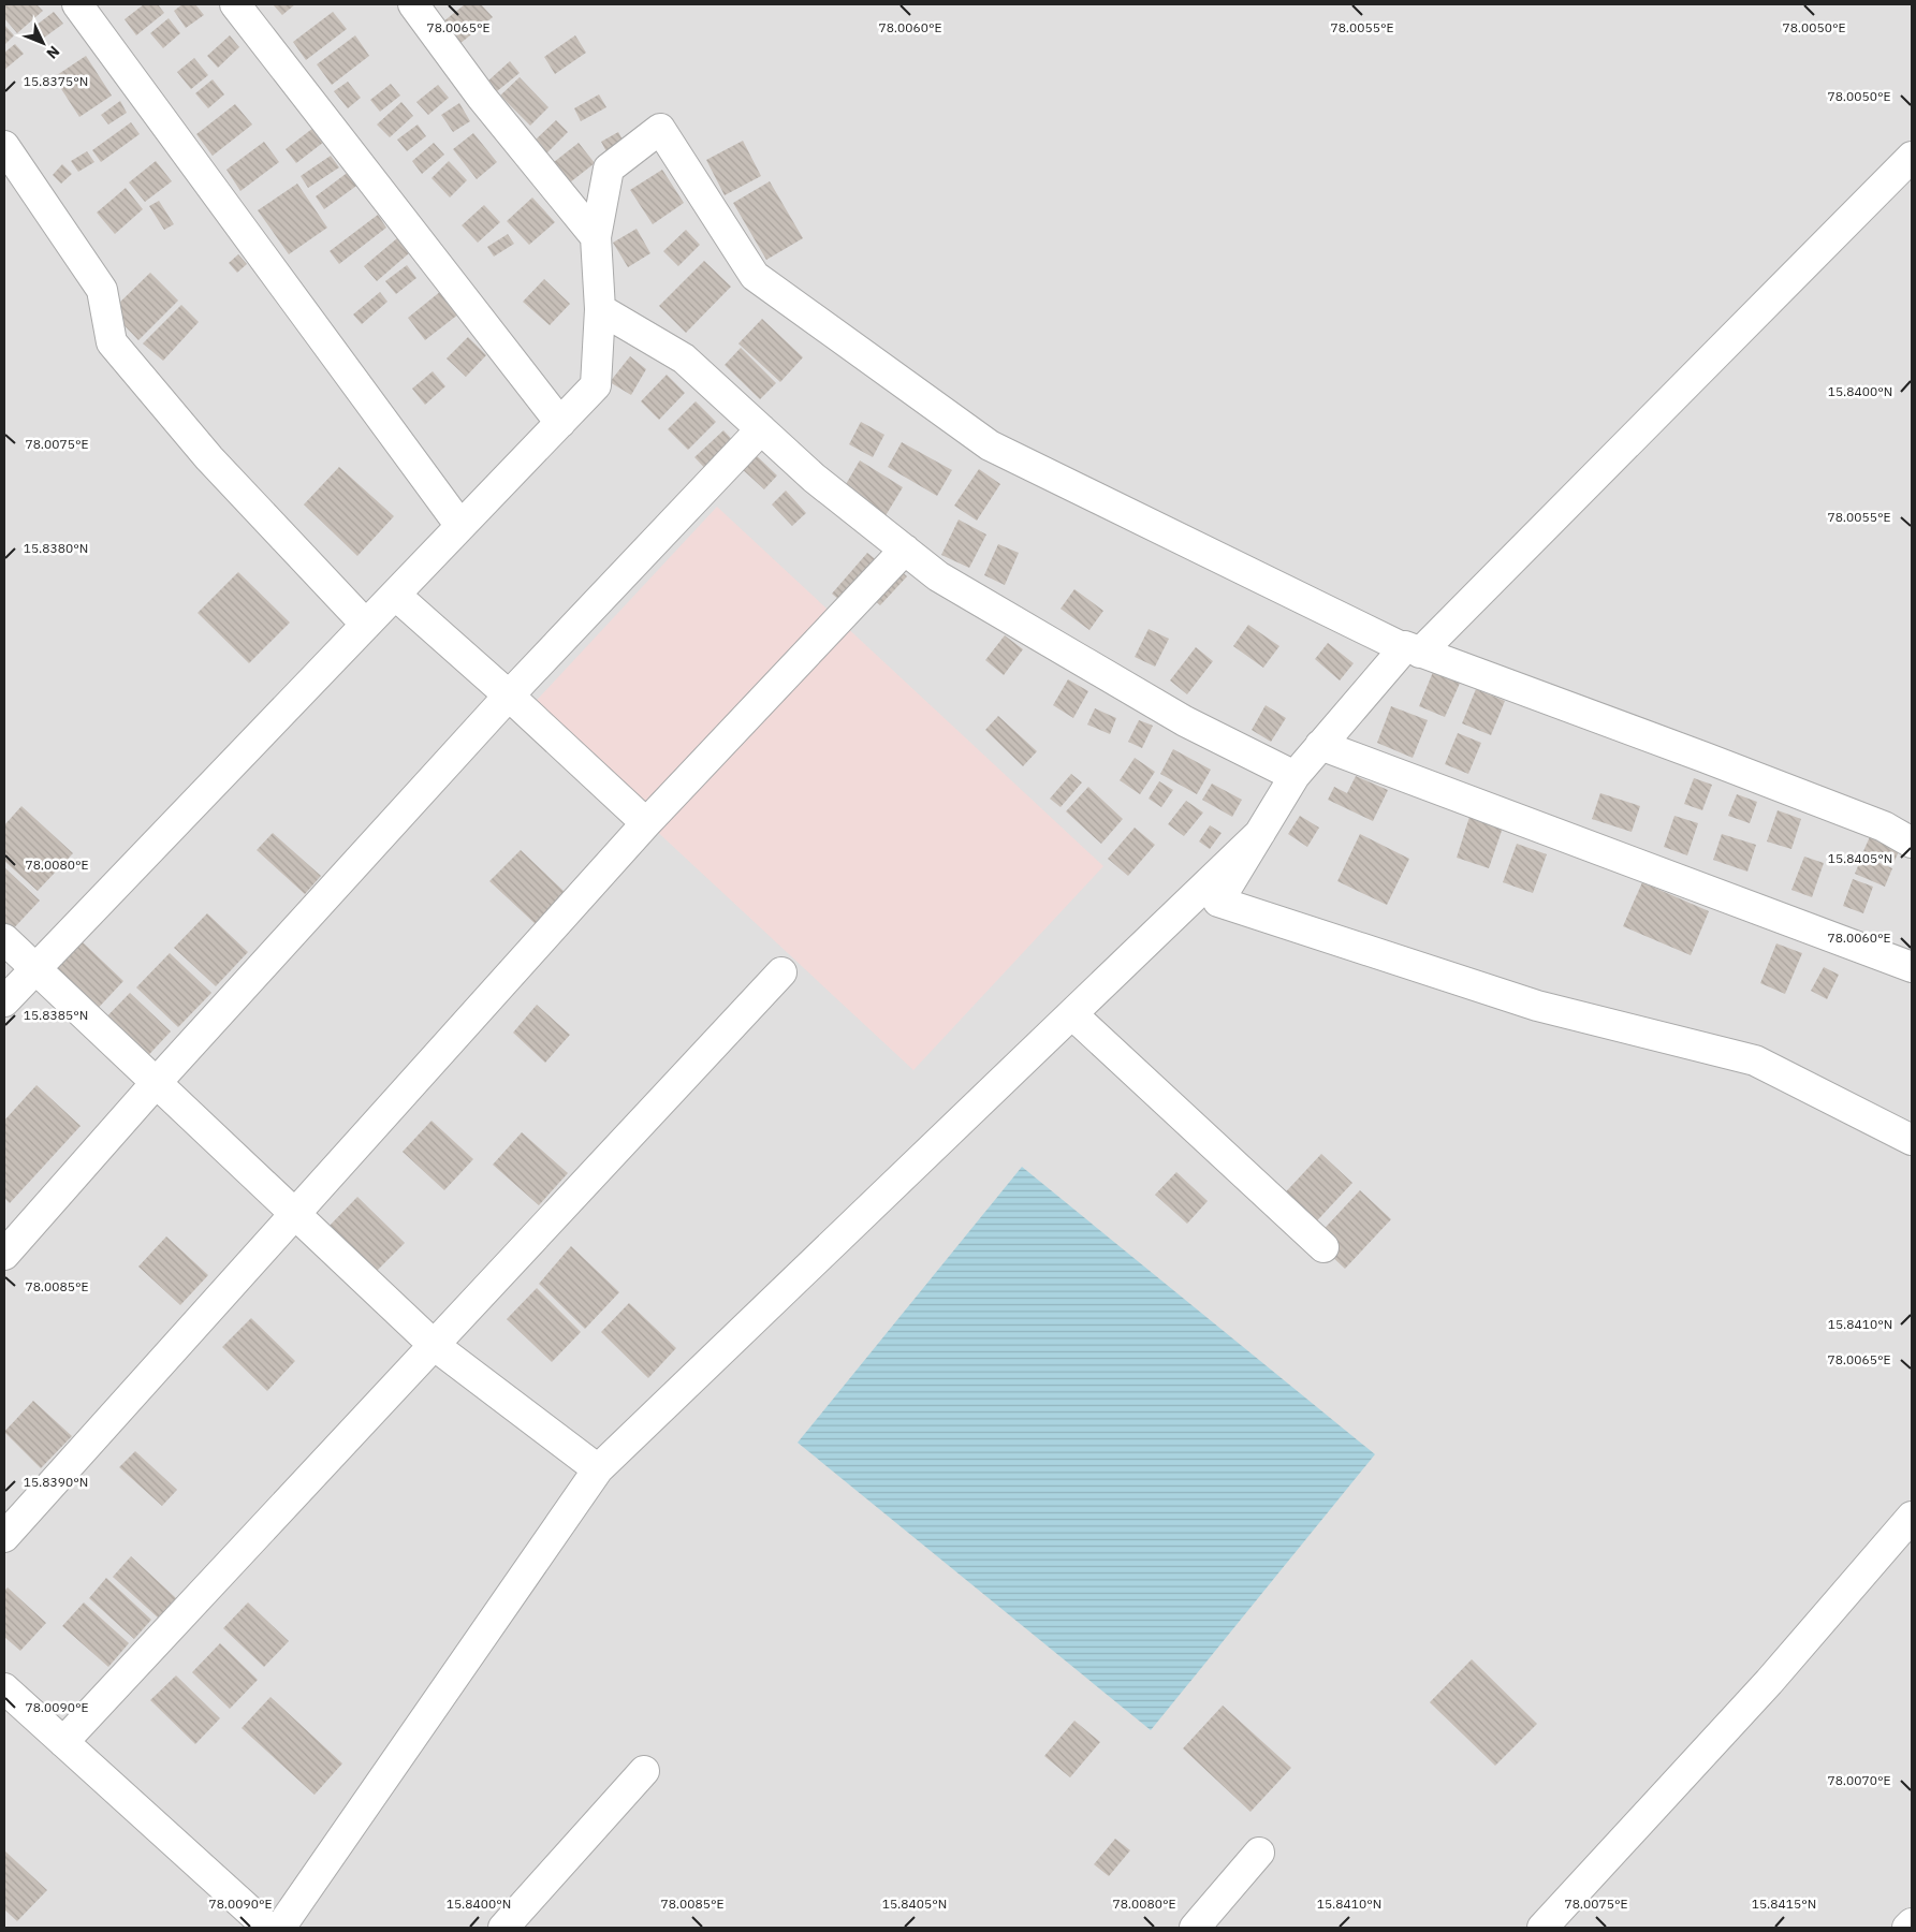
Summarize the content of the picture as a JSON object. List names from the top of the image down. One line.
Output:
{"north":"bottom right","coordinates":["78.0065°E","78.0060°E","78.0055°E","78.0050°E","15.8375°N","15.8400°N","78.0075°E","15.8380°N","15.8405°N","78.0080°E","15.8385°N","78.0085°E","15.8410°N","15.8390°N","78.0090°E","78.0070°E","15.8415°N"]}
